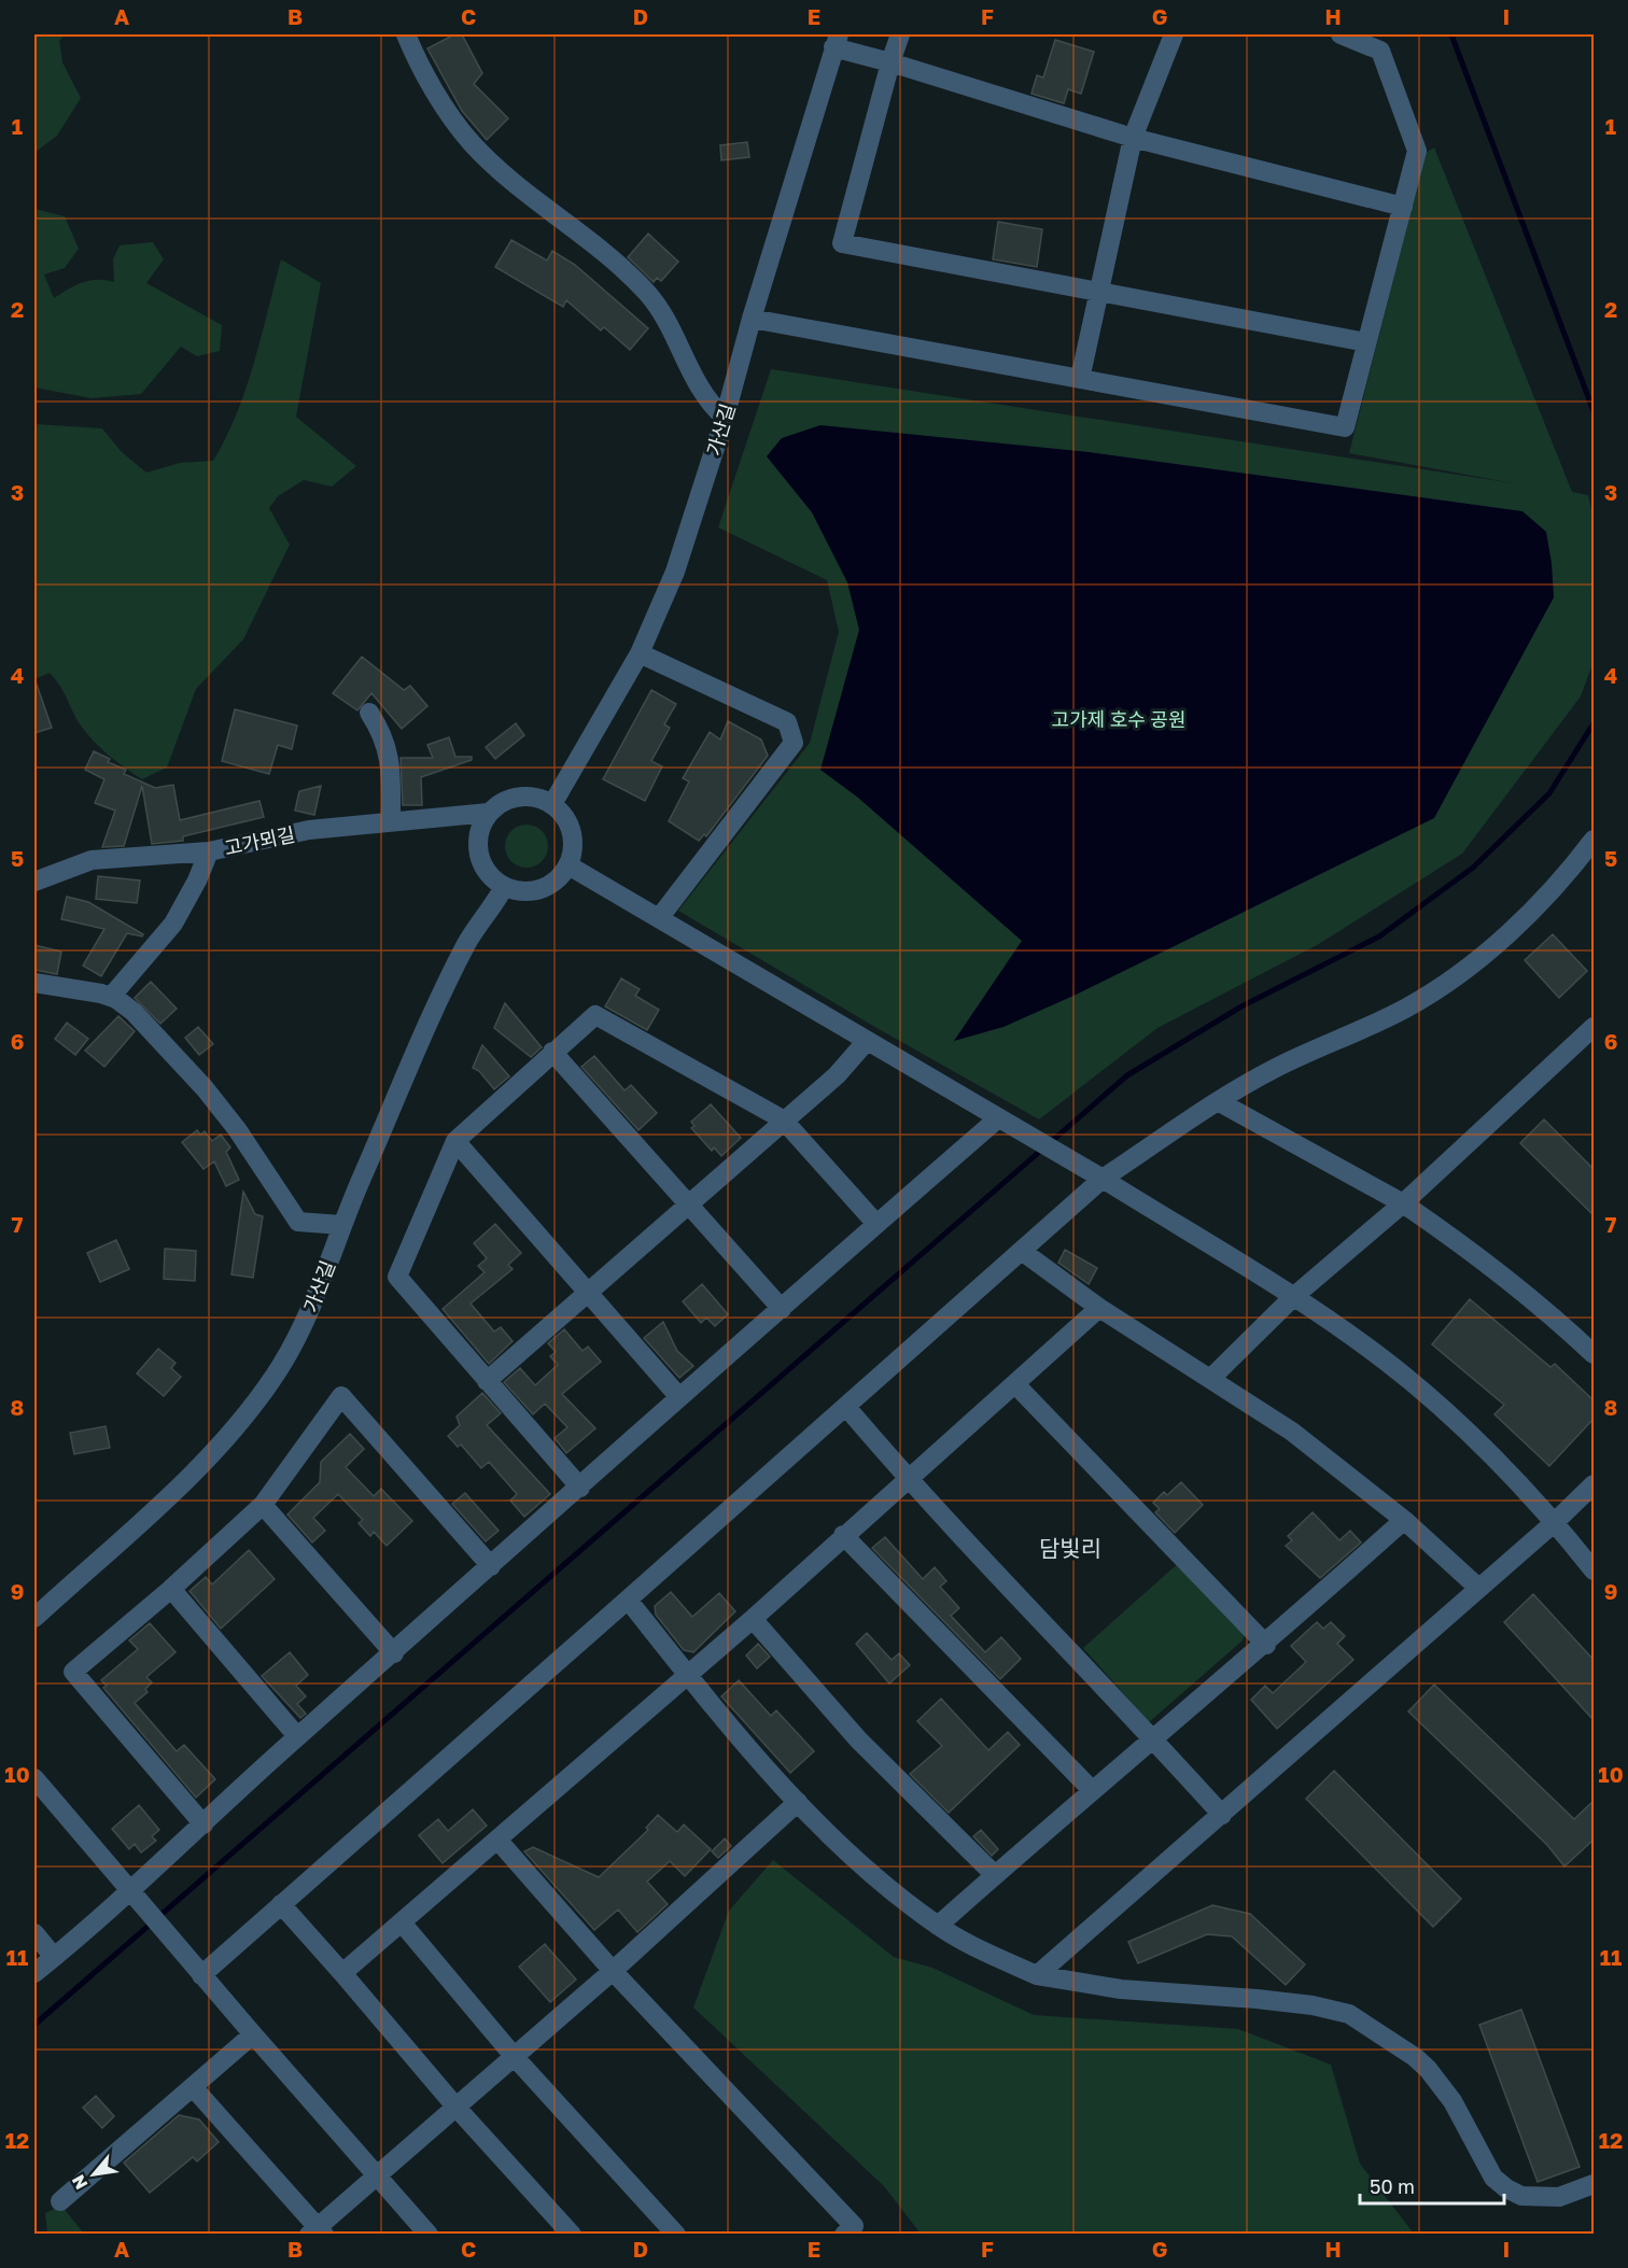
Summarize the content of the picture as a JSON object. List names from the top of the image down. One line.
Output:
{"streets":{"street":["가산길","고가뫼길"]},"crossings":[["가산길","고가뫼길"]],"districts":["담빛리"],"parks":["고가제 호수 공원"],"scale_bar":"50 m","north":"bottom left","grid":{"columns":["A","B","C","D","E","F","G","H","I"],"rows":["1","2","3","4","5","6","7","8","9","10","11","12"]}}
